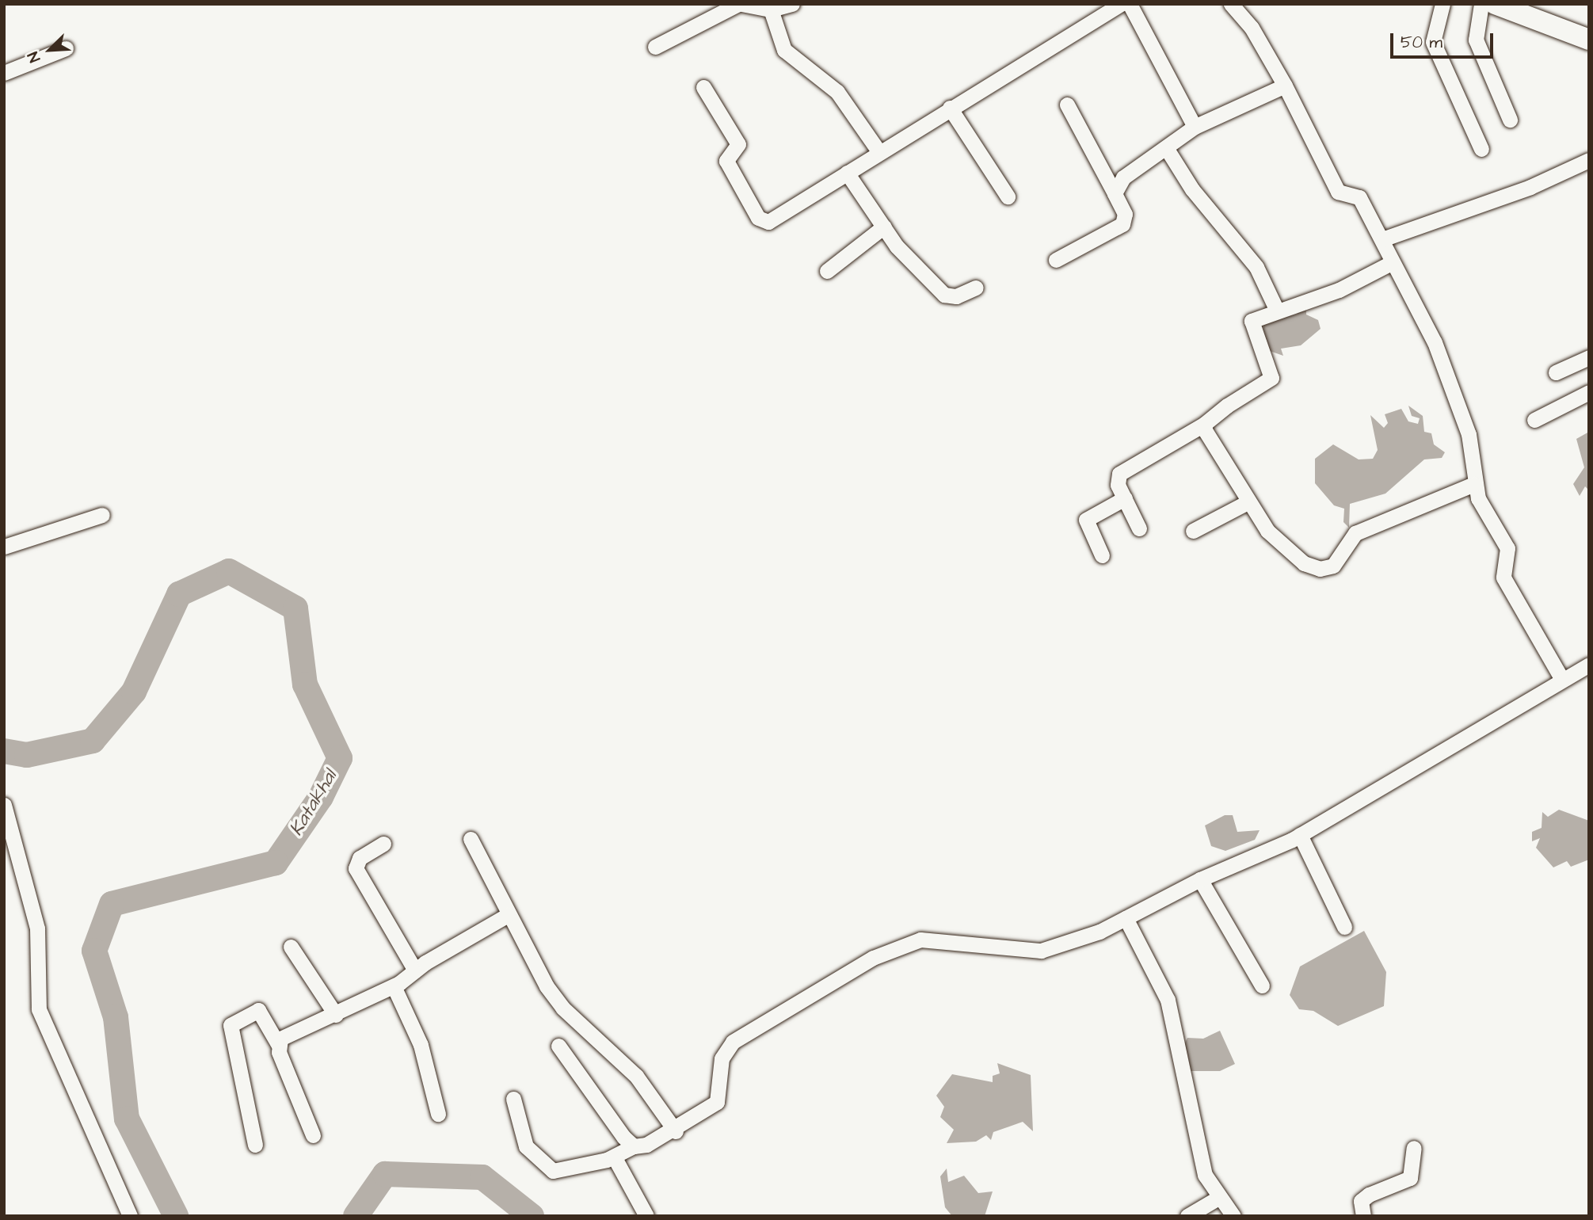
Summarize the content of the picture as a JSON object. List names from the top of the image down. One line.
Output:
{"water":["Katakhal"],"scale_bar":"50 m","north":"bottom left"}
